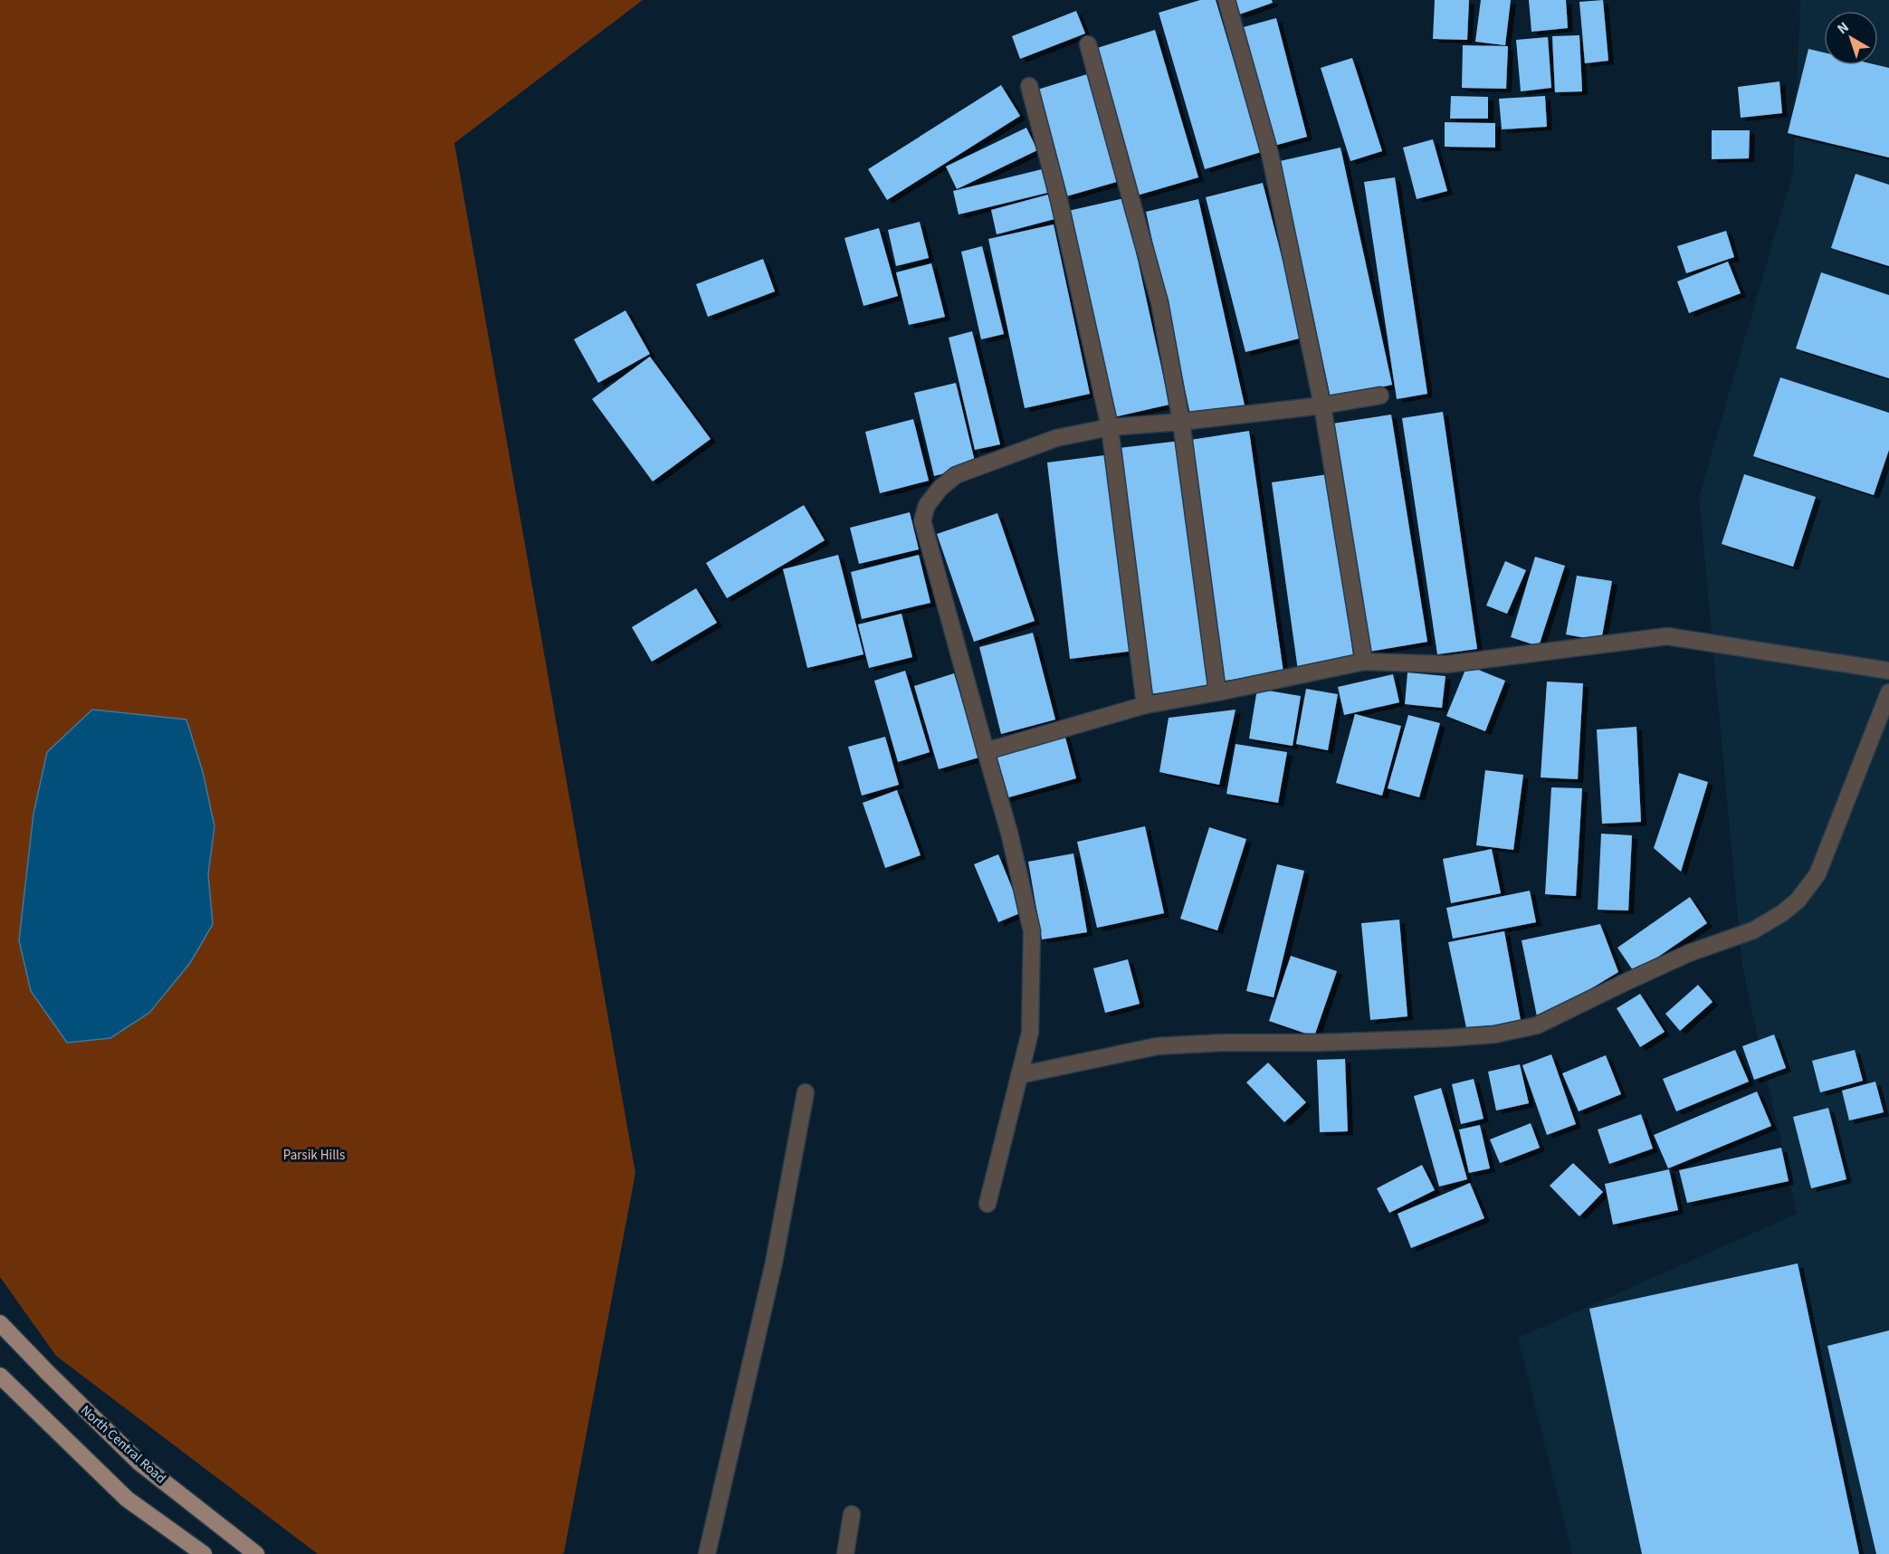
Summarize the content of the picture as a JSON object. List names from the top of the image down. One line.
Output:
{"streets":{"main road":["North Central Road"]},"parks":["Parsik Hills"],"north":"top left"}
